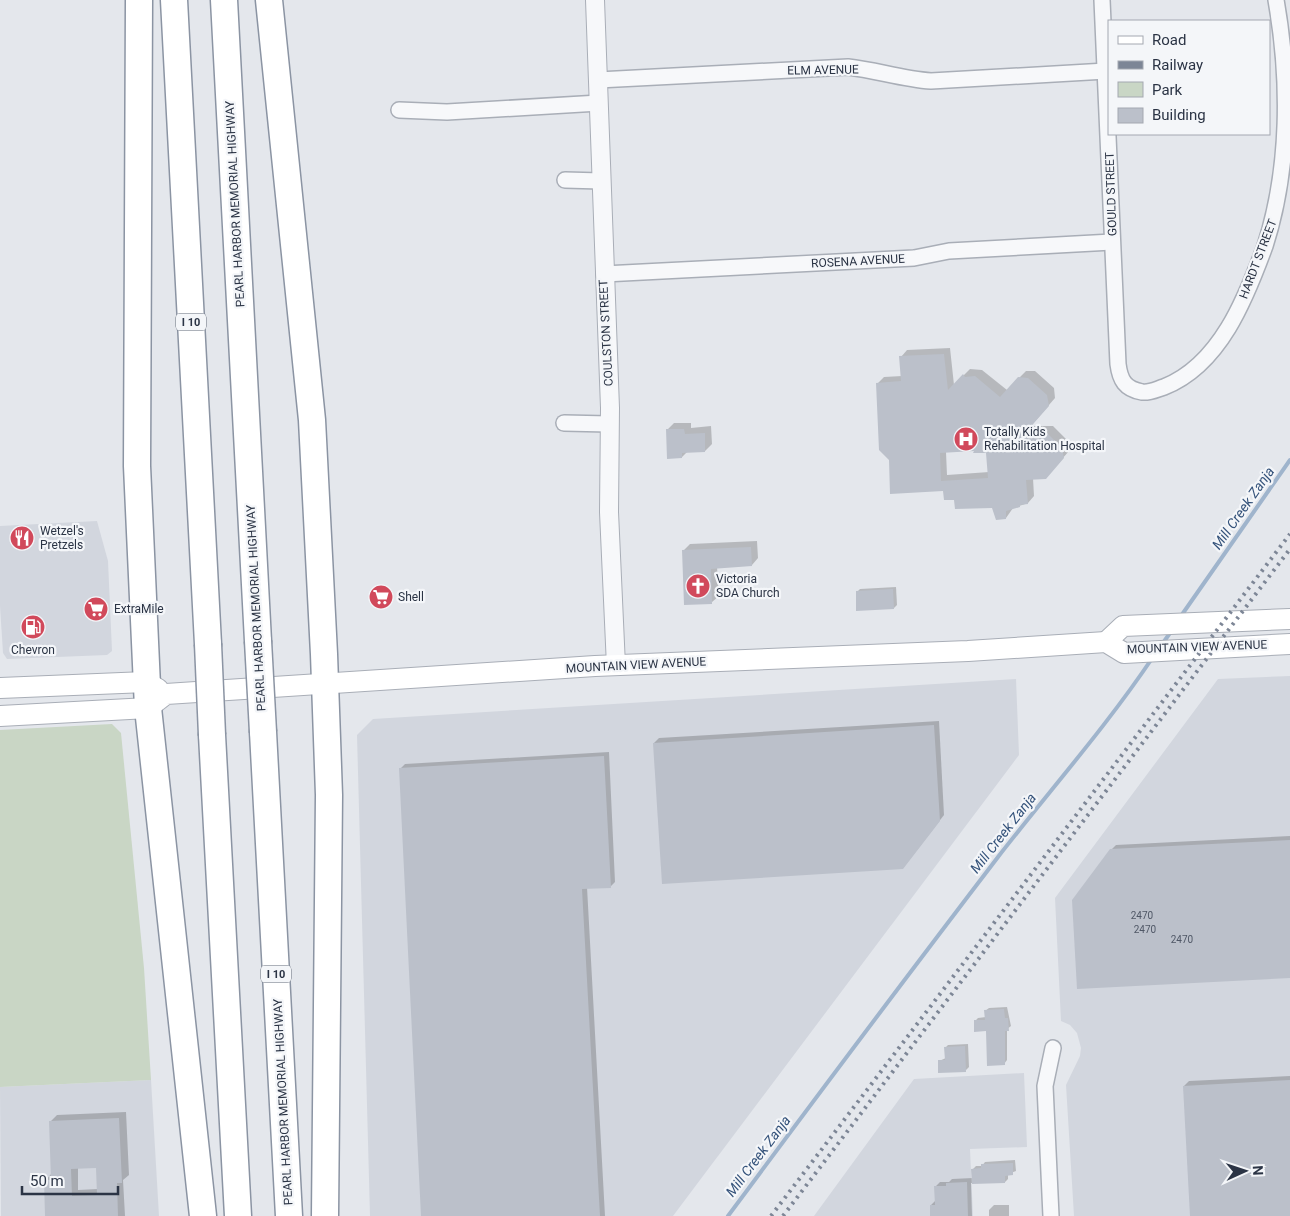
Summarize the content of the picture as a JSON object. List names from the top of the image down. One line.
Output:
{"streets":{"highway":["PEARL HARBOR MEMORIAL HIGHWAY","I 10"],"main road":["MOUNTAIN VIEW AVENUE"],"street":["ELM AVENUE","GOULD STREET","HARDT STREET","ROSENA AVENUE","COULSTON STREET"]},"crossings":[["ELM AVENUE","GOULD STREET"],["ELM AVENUE","COULSTON STREET"],["GOULD STREET","HARDT STREET"],["GOULD STREET","ROSENA AVENUE"],["ROSENA AVENUE","COULSTON STREET"],["COULSTON STREET","MOUNTAIN VIEW AVENUE"]],"water":["Mill Creek Zanja"],"places":{"hospital":["Totally Kids Rehabilitation Hospital"],"restaurant":["Wetzel's Pretzels"],"church":["Victoria SDA Church"],"supermarket":["Shell","ExtraMile"],"fuel station":["Chevron"]},"house_numbers":["2470","2470","2470"],"legend":["Road","Railway","Park","Building"],"scale_bar":"50 m","north":"right"}
